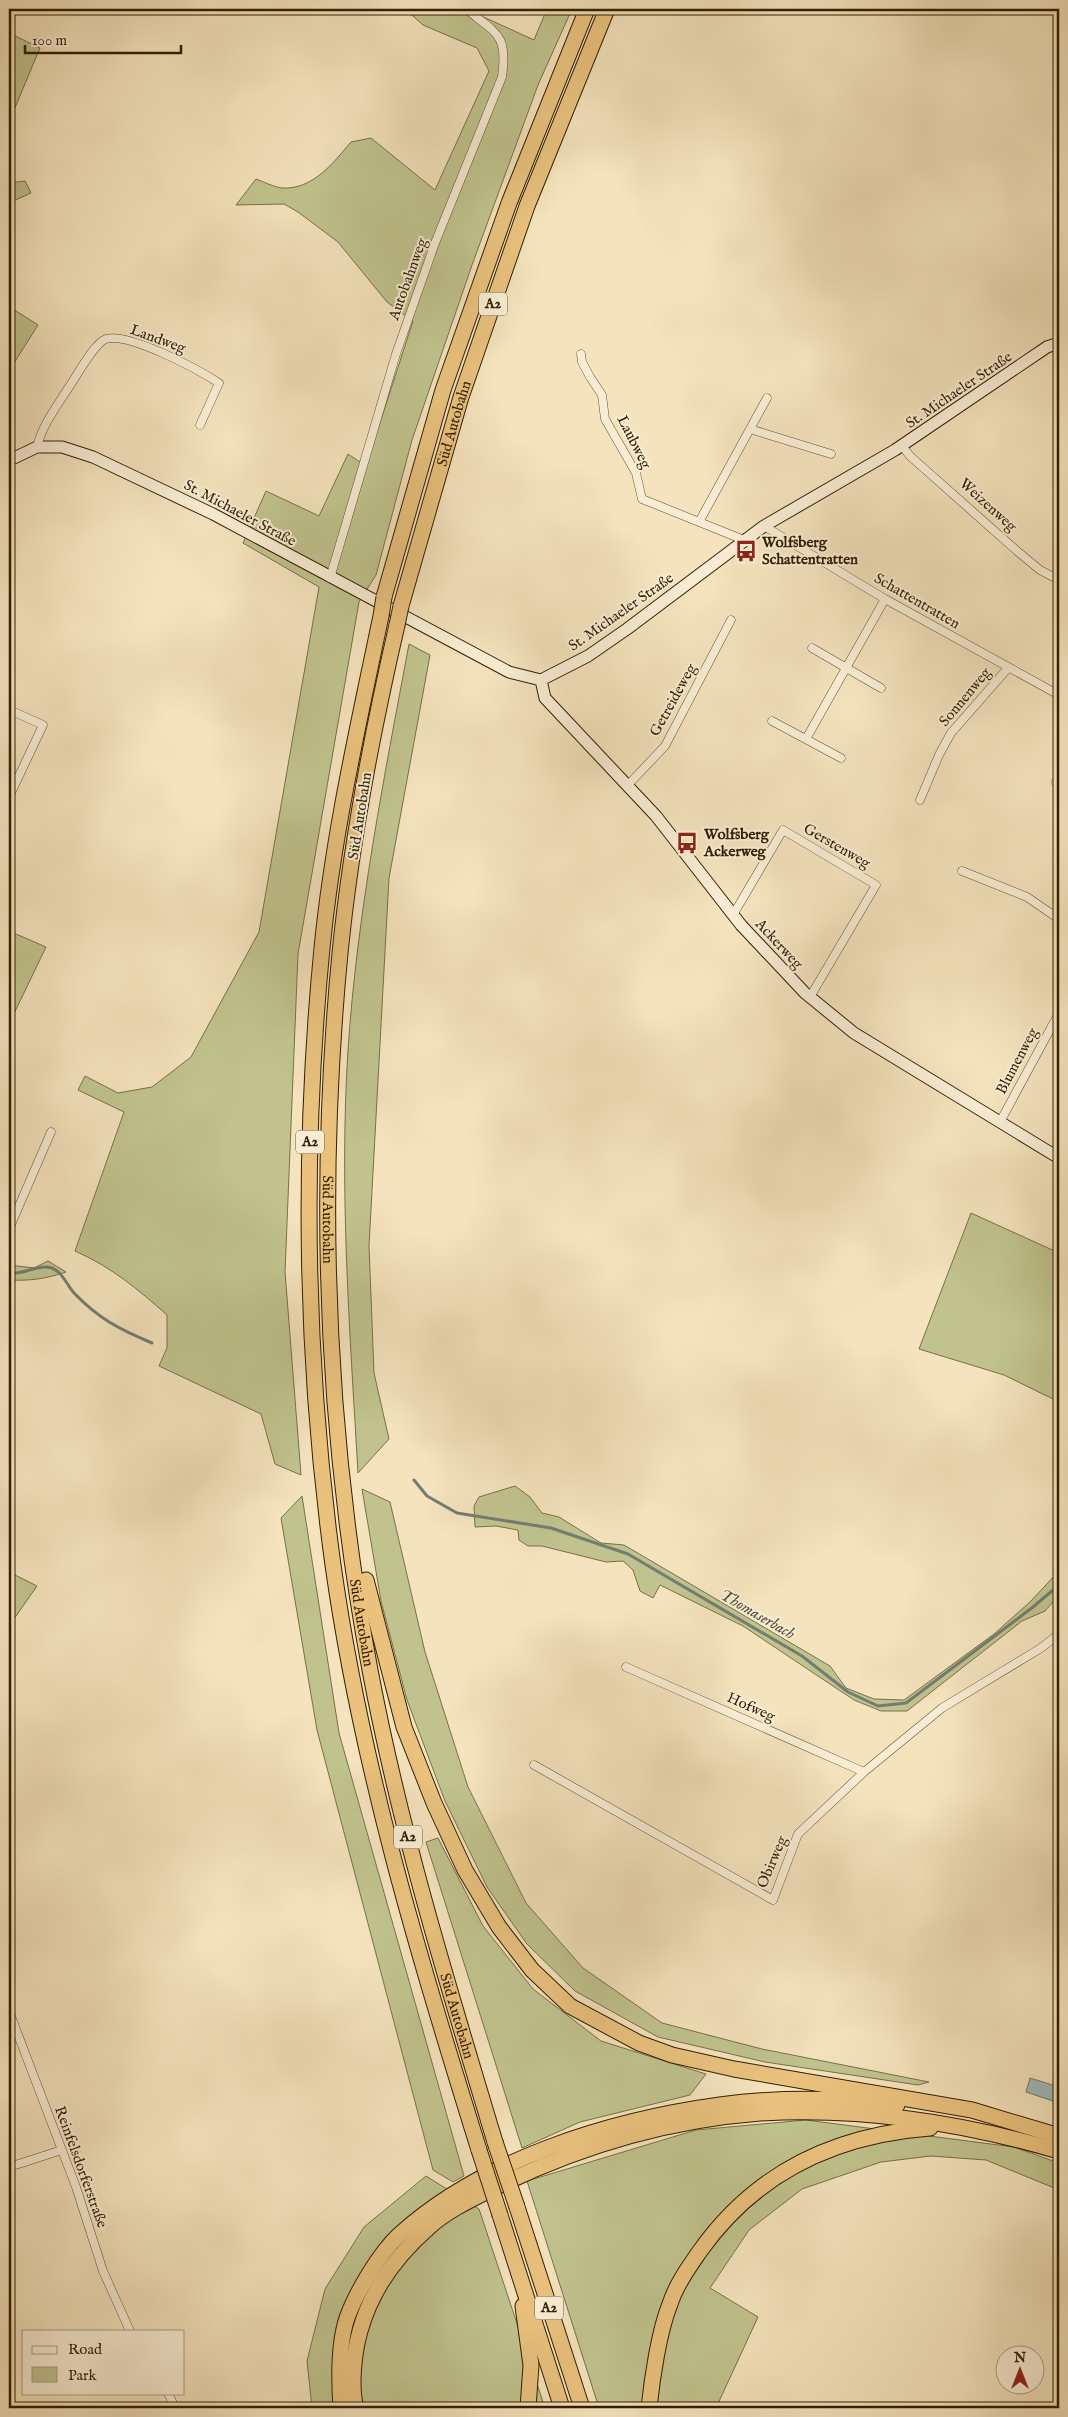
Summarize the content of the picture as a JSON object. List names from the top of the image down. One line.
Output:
{"streets":{"highway":["A2","Süd Autobahn"],"main road":["St. Michaeler Straße","Ackerweg"],"street":["Autobahnweg","Landweg","Laubweg","Weizenweg","Schattentratten","Sonnenweg","Getreideweg","Gerstenweg","Blumenweg","Hofweg","Obirweg","Reinfelsdorferstraße"]},"crossings":[["Autobahnweg","St. Michaeler Straße"],["Landweg","St. Michaeler Straße"],["St. Michaeler Straße","Laubweg"],["St. Michaeler Straße","Weizenweg"],["St. Michaeler Straße","Schattentratten"],["St. Michaeler Straße","Ackerweg"],["Schattentratten","Sonnenweg"],["Getreideweg","Ackerweg"],["Gerstenweg","Ackerweg"],["Ackerweg","Blumenweg"],["Hofweg","Obirweg"]],"water":["Thomaserbach"],"places":{"bus stop":["Wolfsberg Schattentratten","Wolfsberg Ackerweg"]},"legend":["Road","Park"],"scale_bar":"100 m","north":"top"}
